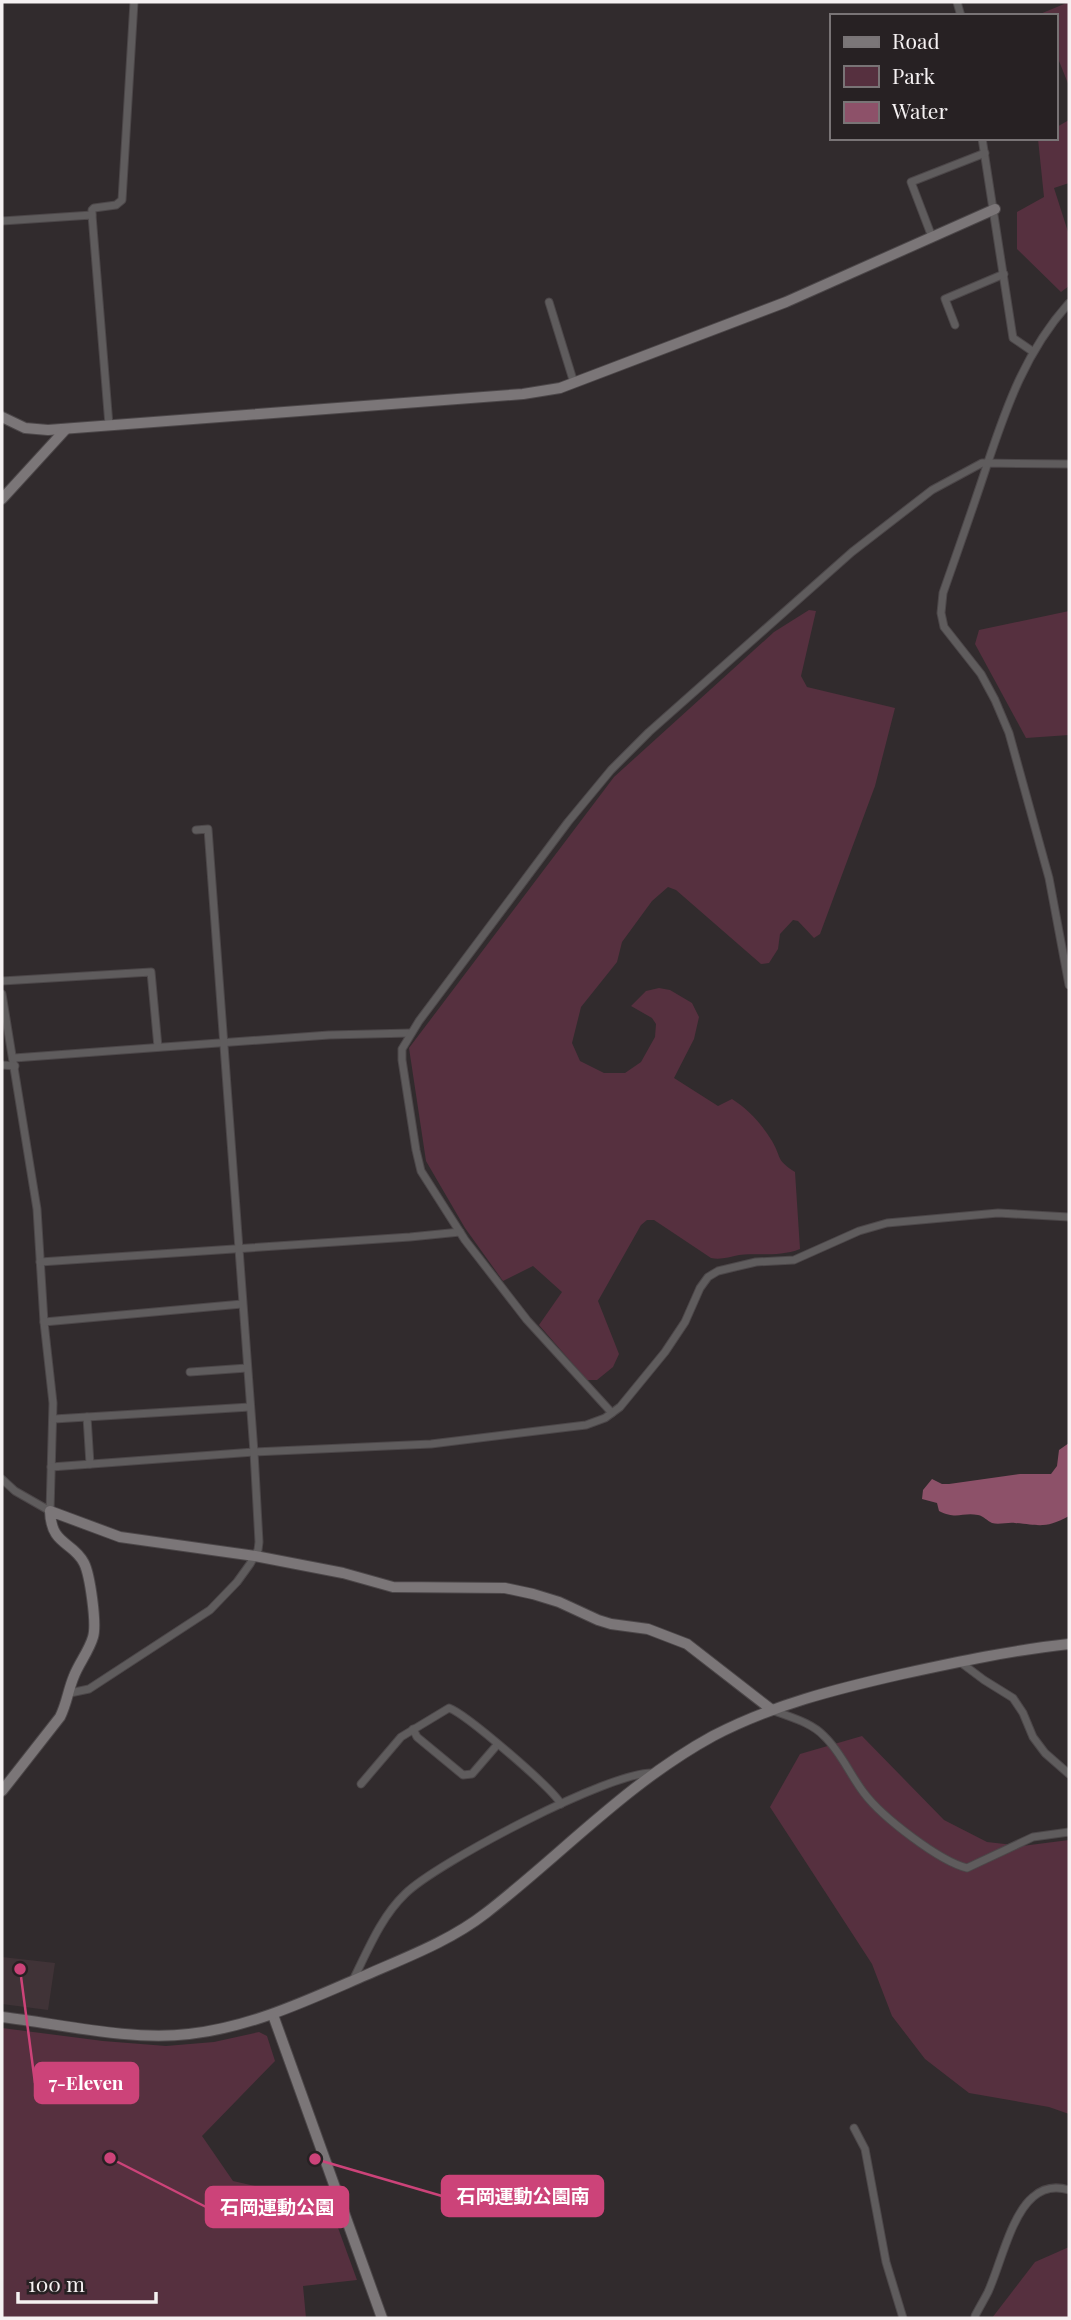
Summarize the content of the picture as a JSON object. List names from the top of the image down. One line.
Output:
{"places":["7-Eleven","石岡運動公園","石岡運動公園南"],"legend":["Road","Park","Water"],"scale_bar":"100 m"}
